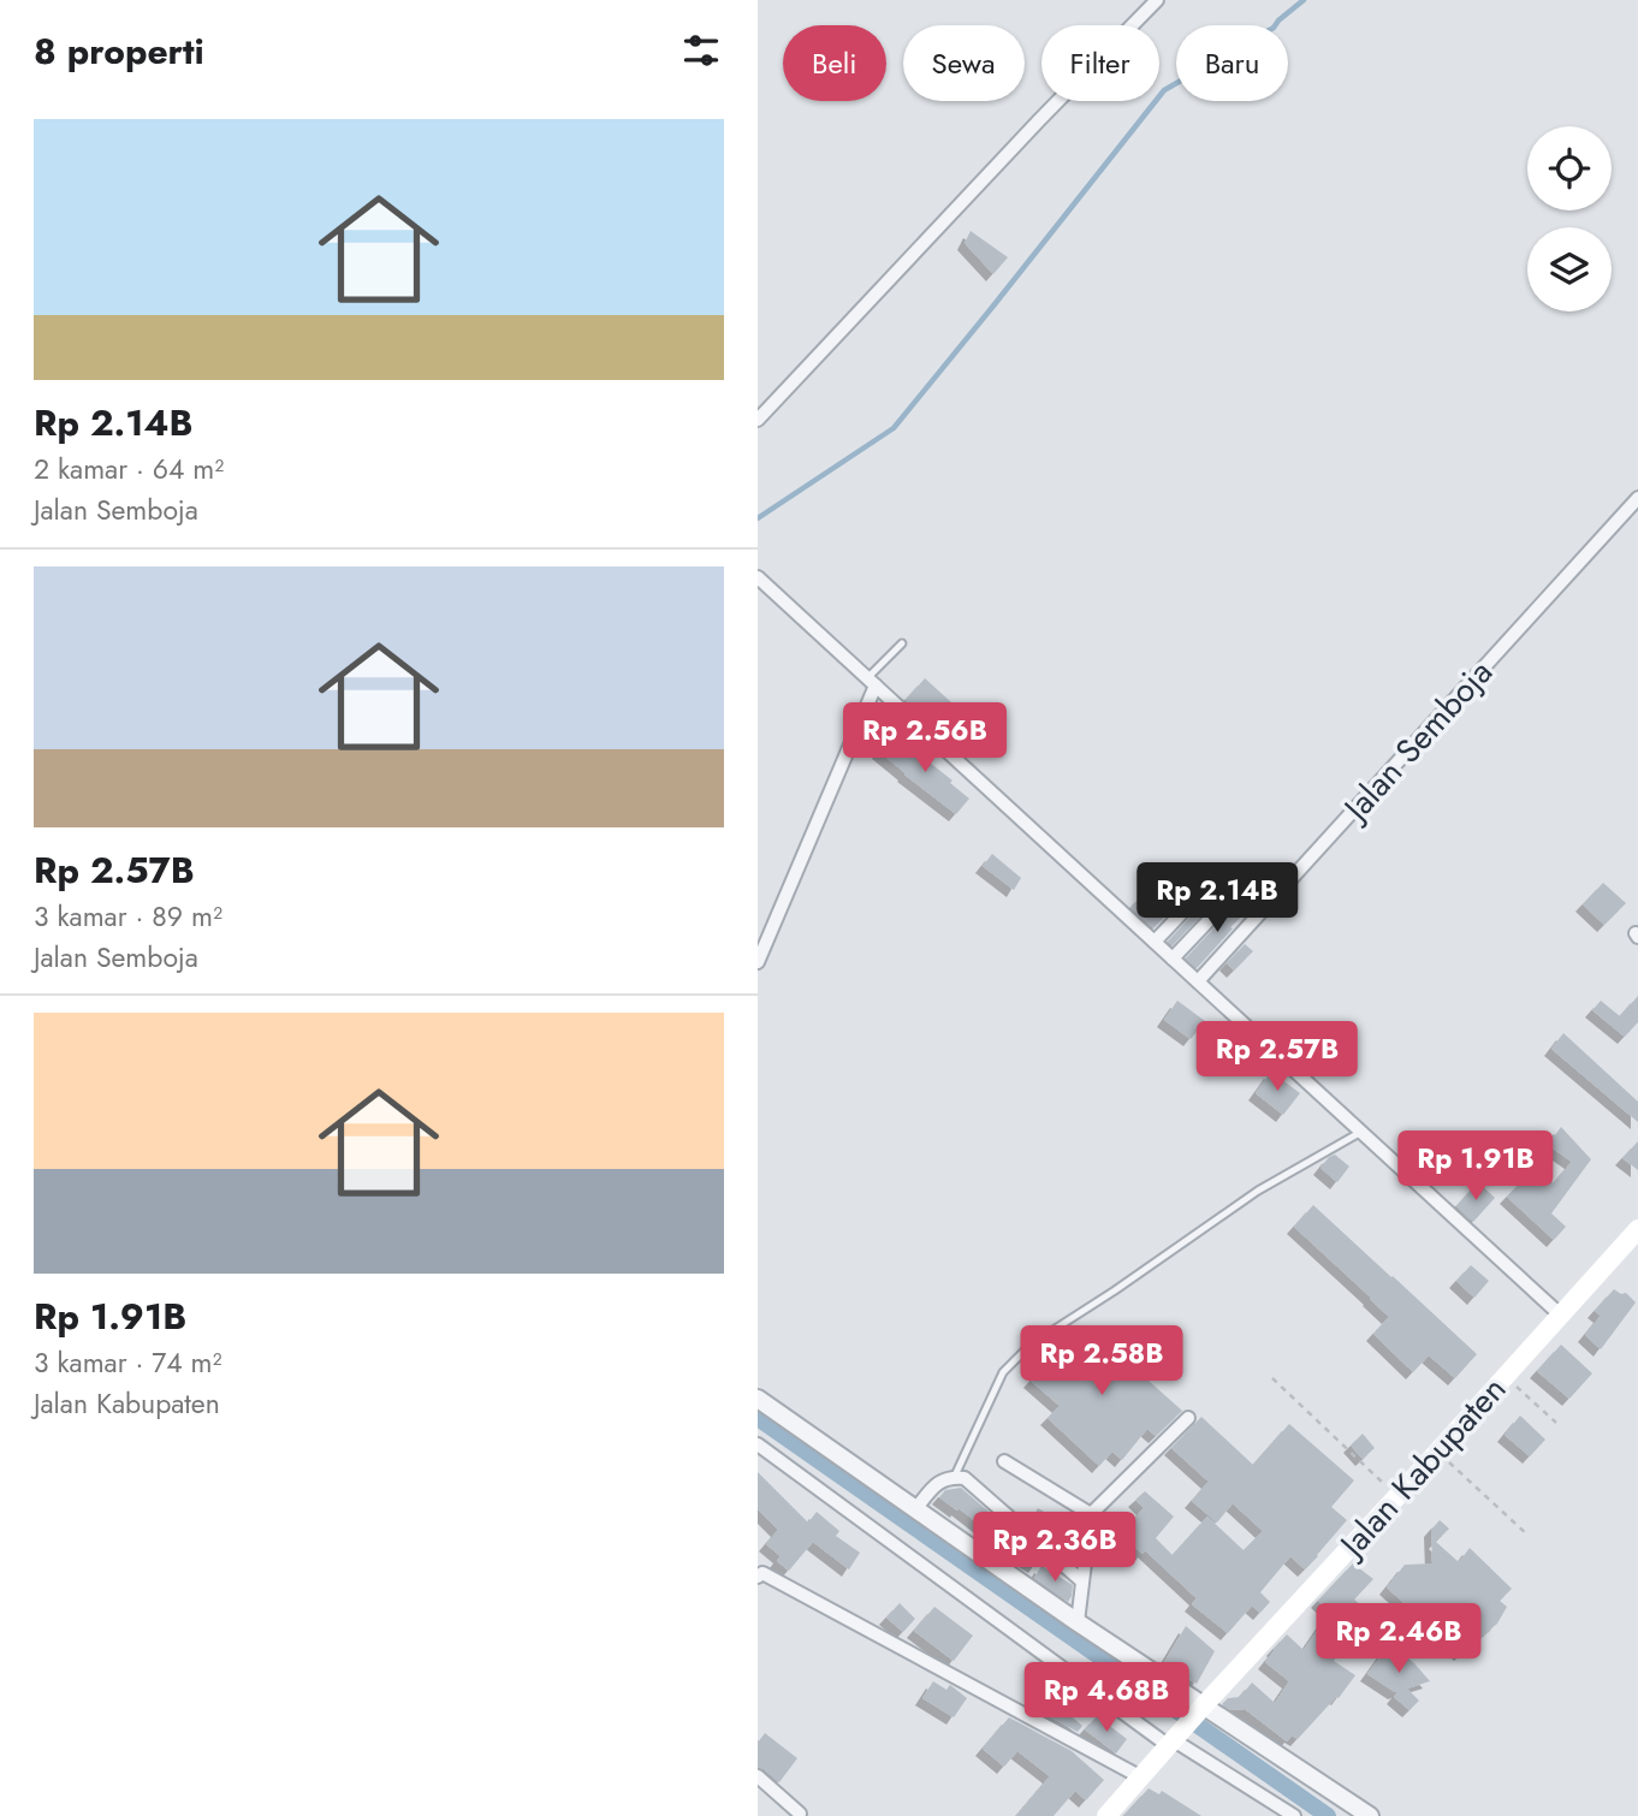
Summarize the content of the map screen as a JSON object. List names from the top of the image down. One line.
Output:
{"streets":{"main road":["Jalan Kabupaten"],"street":["Jalan Semboja"]},"page":{"heading":"8 properti","chip":["Beli","Sewa","Filter","Baru"],"list":[{"name":"Rp 2.14B","note":"2 kamar · 64 m² · Jalan Semboja"},{"name":"Rp 2.57B","note":"3 kamar · 89 m² · Jalan Semboja"},{"name":"Rp 1.91B","note":"3 kamar · 74 m² · Jalan Kabupaten"}],"price":["Rp 2.56B","Rp 2.14B","Rp 2.57B","Rp 1.91B","Rp 2.58B","Rp 2.36B","Rp 2.46B","Rp 4.68B"]}}
